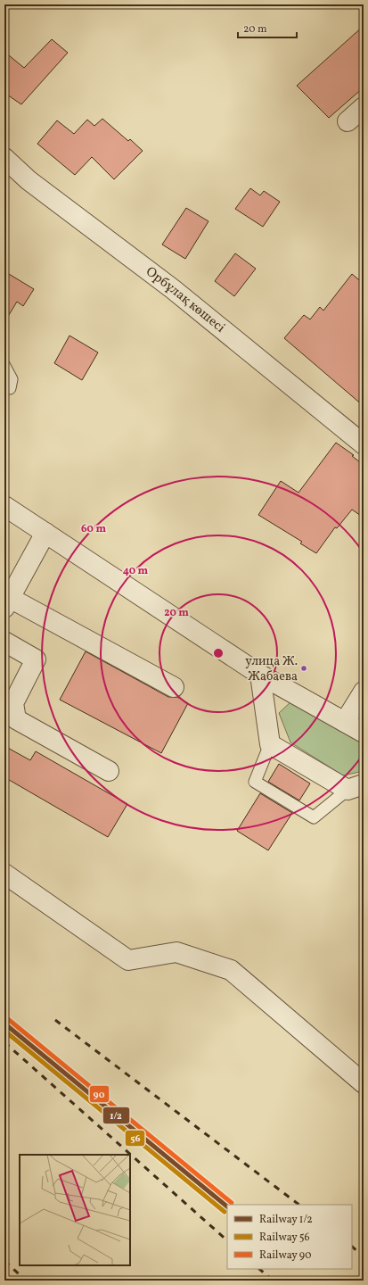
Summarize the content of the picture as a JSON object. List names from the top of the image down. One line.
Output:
{"streets":{"street":["Орбұлақ көшесі"]},"places":["улица Ж. Жабаева"],"lines":["rail line 90","rail line 1/2","rail line 56"],"legend":["Railway 1/2","Railway 56","Railway 90"],"scale_bar":"20 m","rings":["60 m","40 m","20 m"]}
